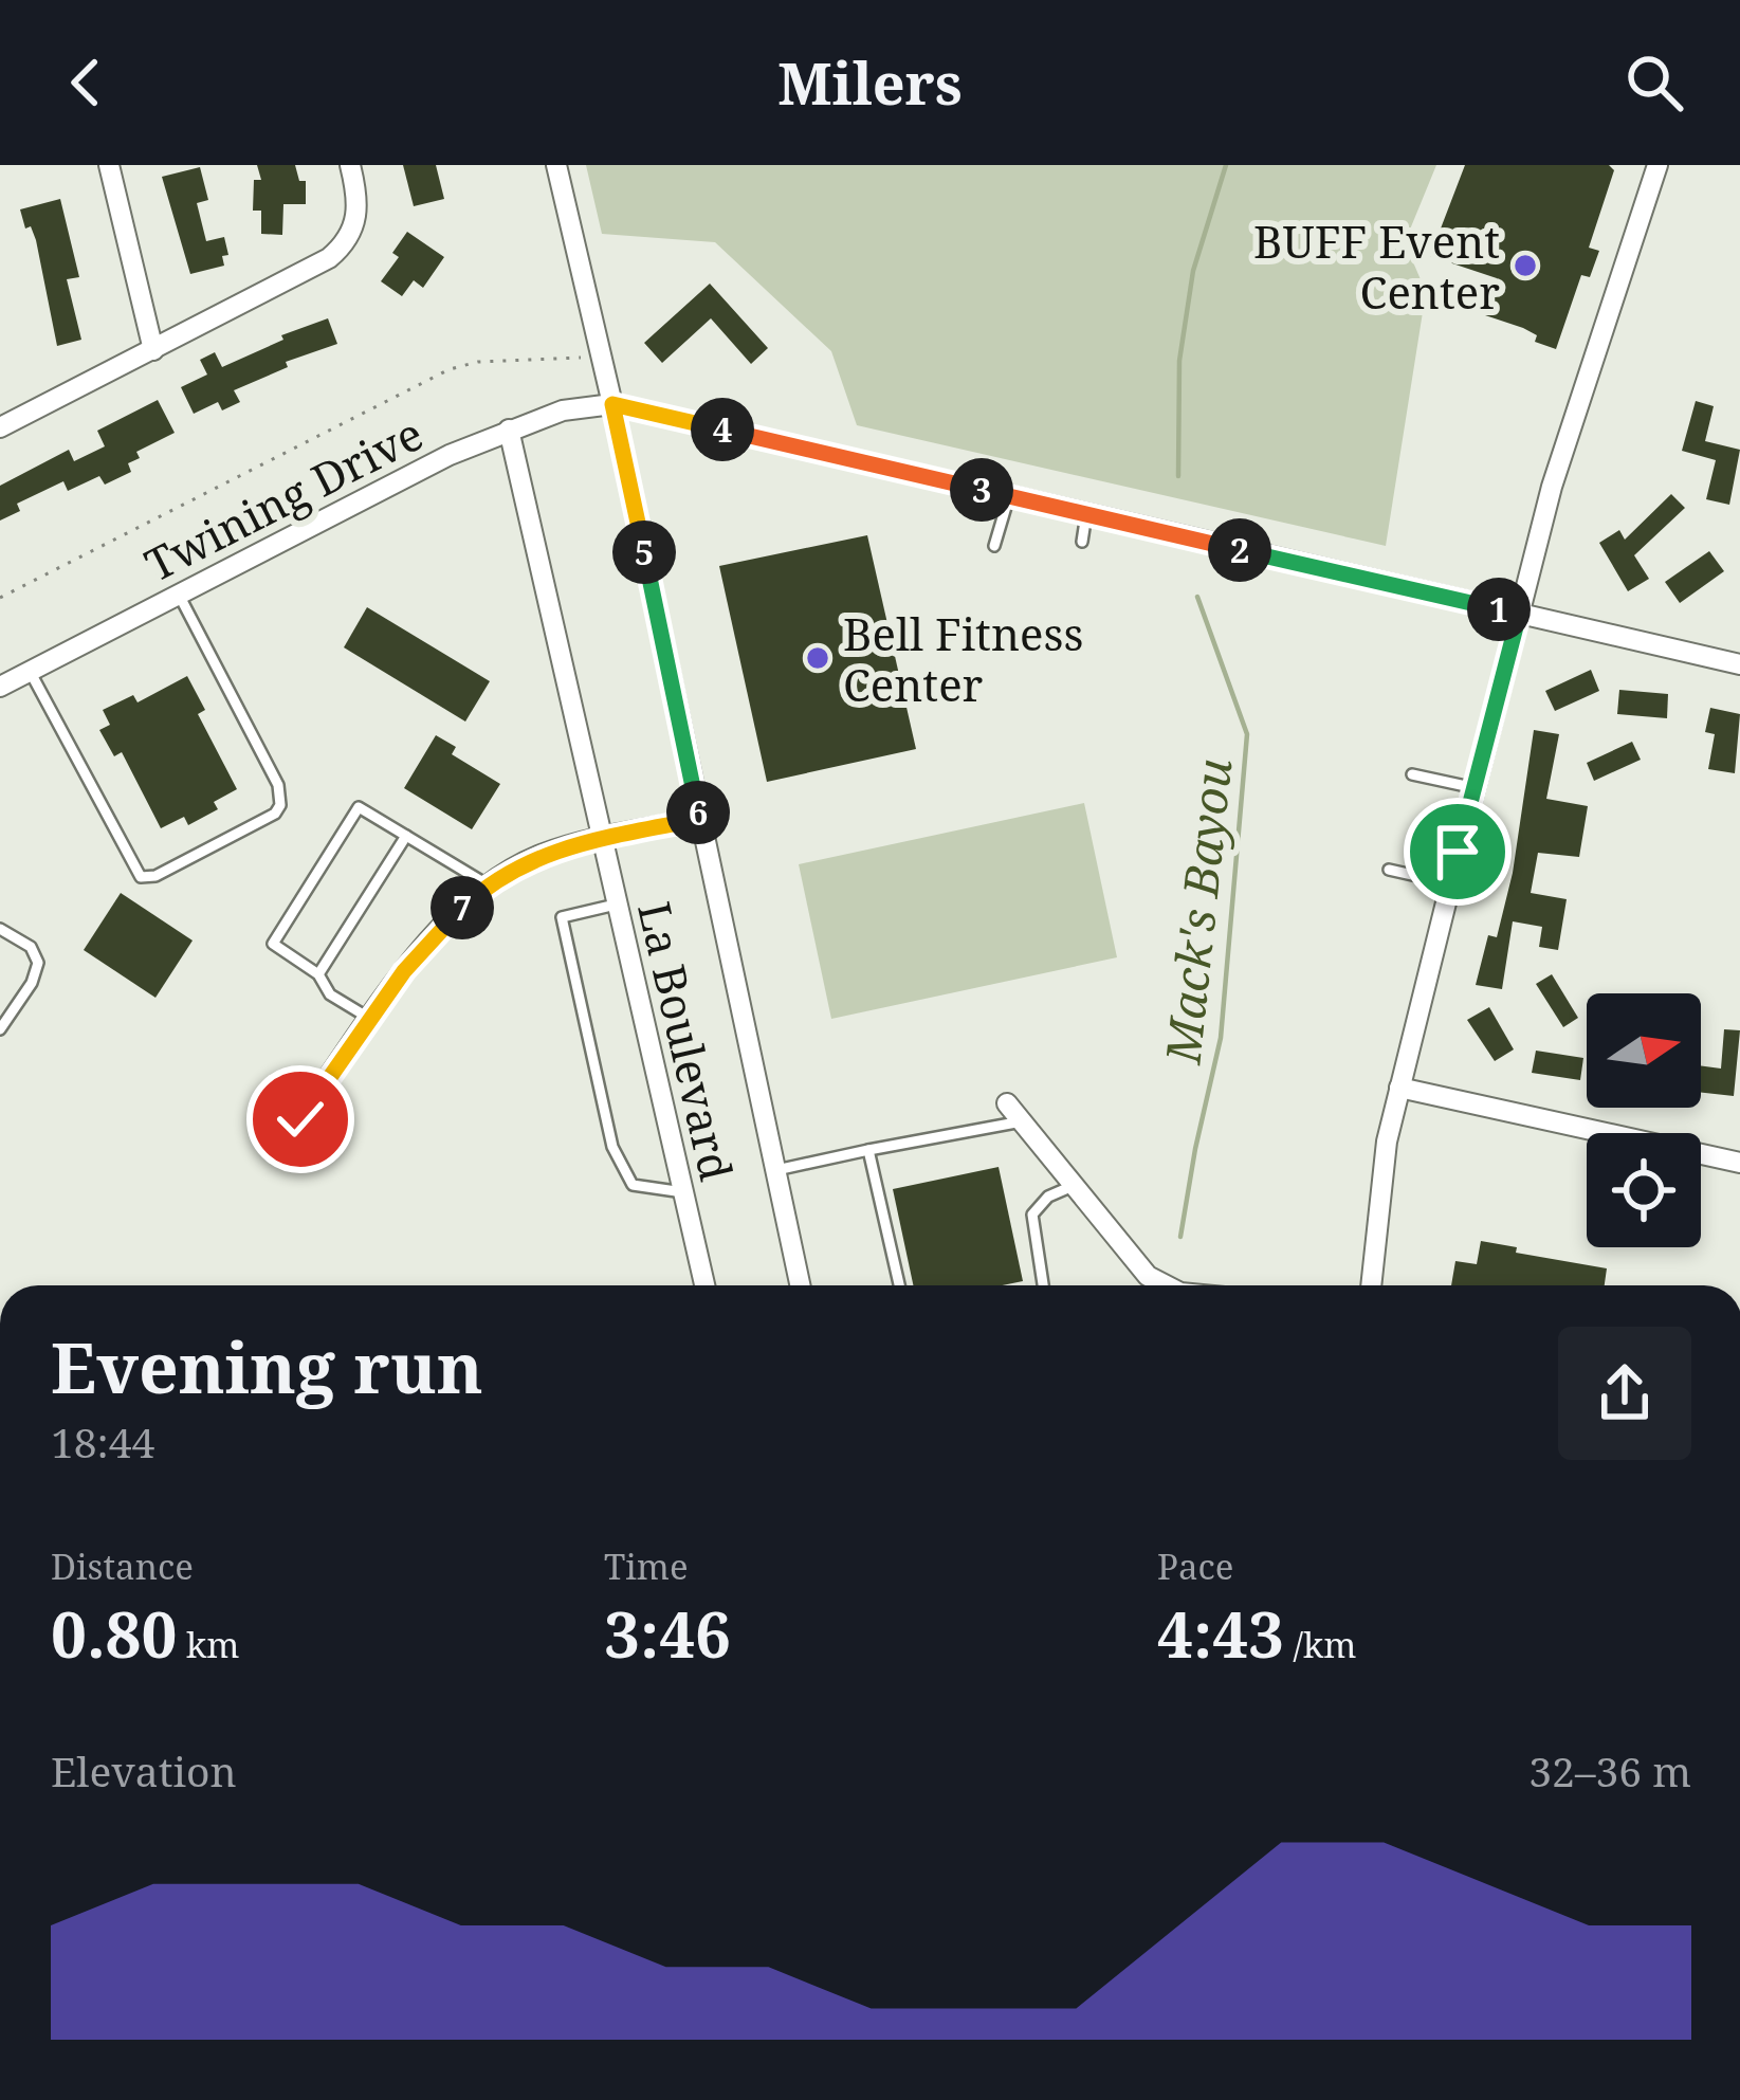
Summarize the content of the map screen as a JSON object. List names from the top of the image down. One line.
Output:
{"streets":{"street":["Twining Drive","La Boulevard"]},"crossings":[["Twining Drive","La Boulevard"]],"water":["Mack's Bayou"],"places":["BUFF Event Center","Bell Fitness Center"],"north":"right","page":{"header":"Milers","pins":["4","3","2","5","1","6","7"],"heading":["Evening run","18:44"],"stats":[["Distance","0.80 km"],["Time","3:46"],["Pace","4:43 /km"]],"chart":["Elevation","32–36 m"]}}
